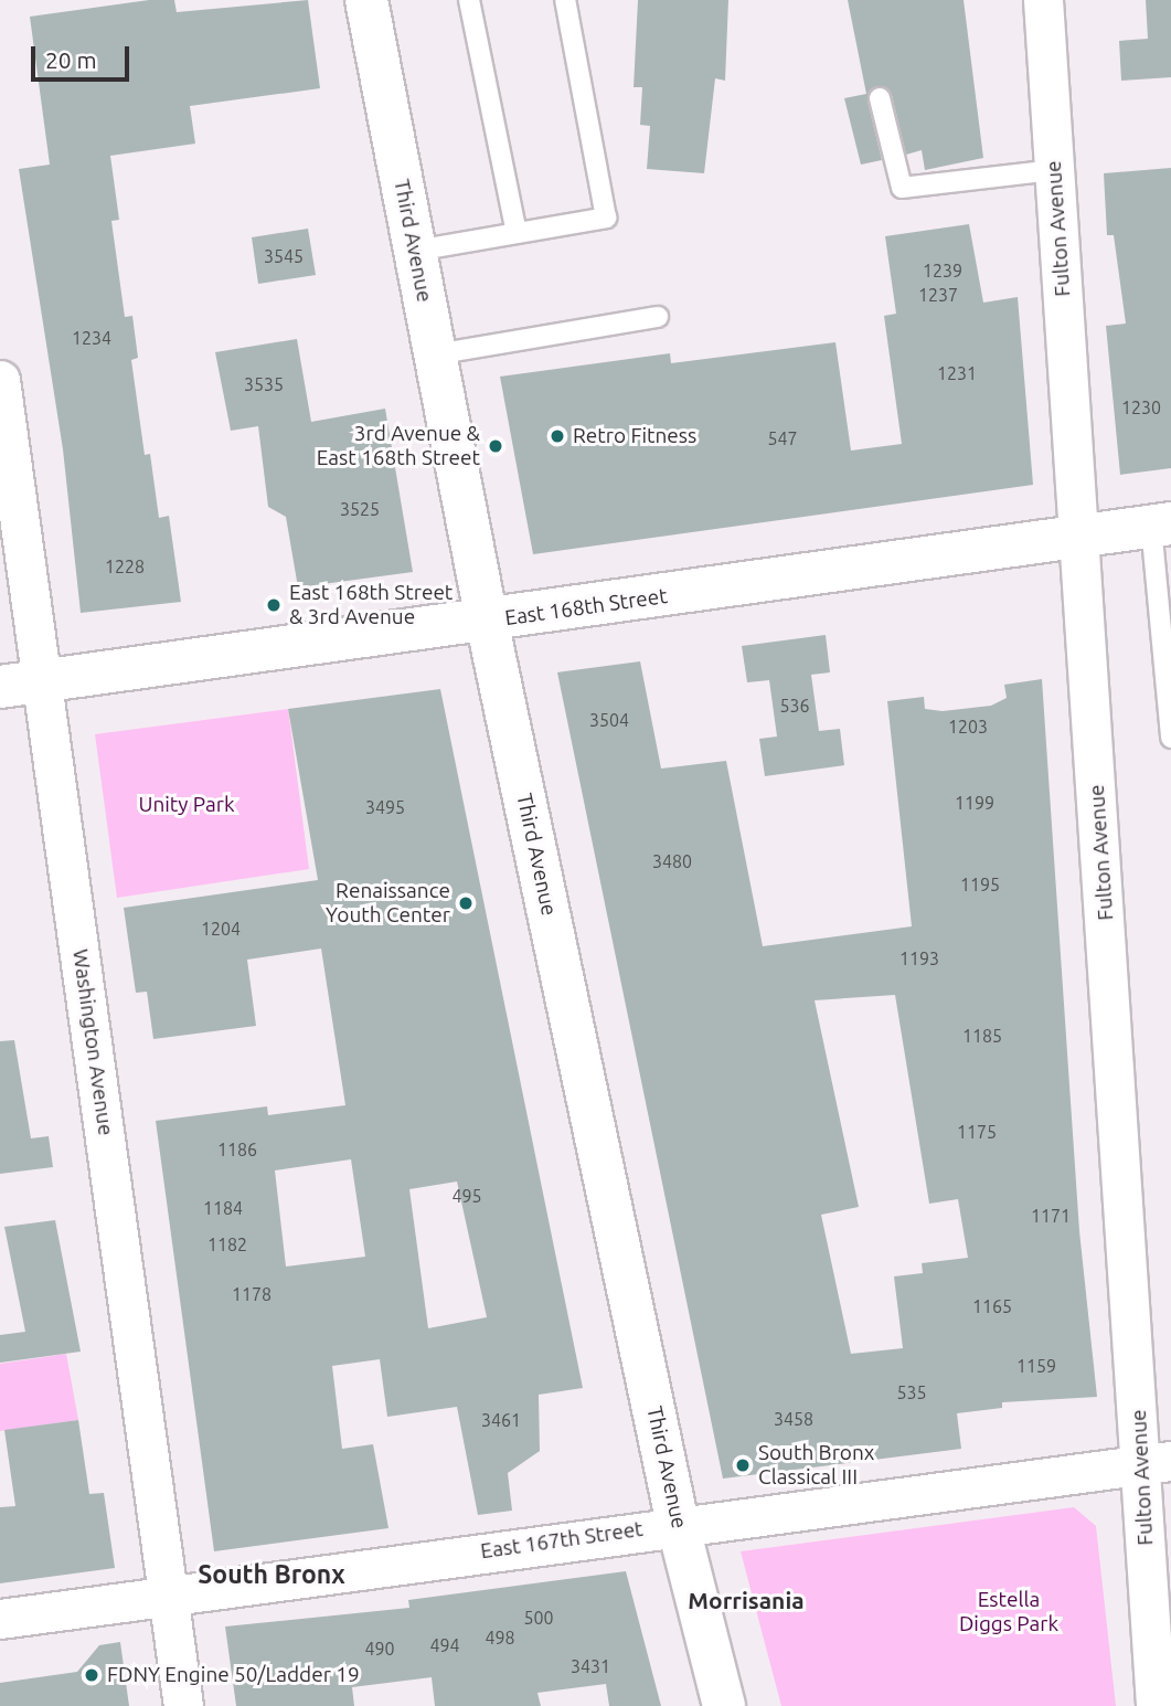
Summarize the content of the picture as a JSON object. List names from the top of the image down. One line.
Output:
{"streets":{"main road":["Third Avenue","East 168th Street"],"street":["Fulton Avenue","Washington Avenue","East 167th Street"]},"crossings":[["Fulton Avenue","East 168th Street"],["Fulton Avenue","East 167th Street"],["Third Avenue","East 168th Street"],["Third Avenue","East 167th Street"],["East 168th Street","Washington Avenue"],["Washington Avenue","East 167th Street"]],"districts":["South Bronx","Morrisania"],"parks":["Unity Park","Estella Diggs Park"],"places":["Retro Fitness","3rd Avenue & East 168th Street","East 168th Street & 3rd Avenue","Renaissance Youth Center","South Bronx Classical III","FDNY Engine 50/Ladder 19"],"house_numbers":["3545","1239","1237","1234","1231","3535","1230","547","3525","1228","536","3504","1203","1199","3495","3480","1195","1204","1193","1185","1175","1186","495","1184","1171","1182","1178","1165","1159","535","3458","3461","500","498","494","490","3431"],"scale_bar":"20 m"}
